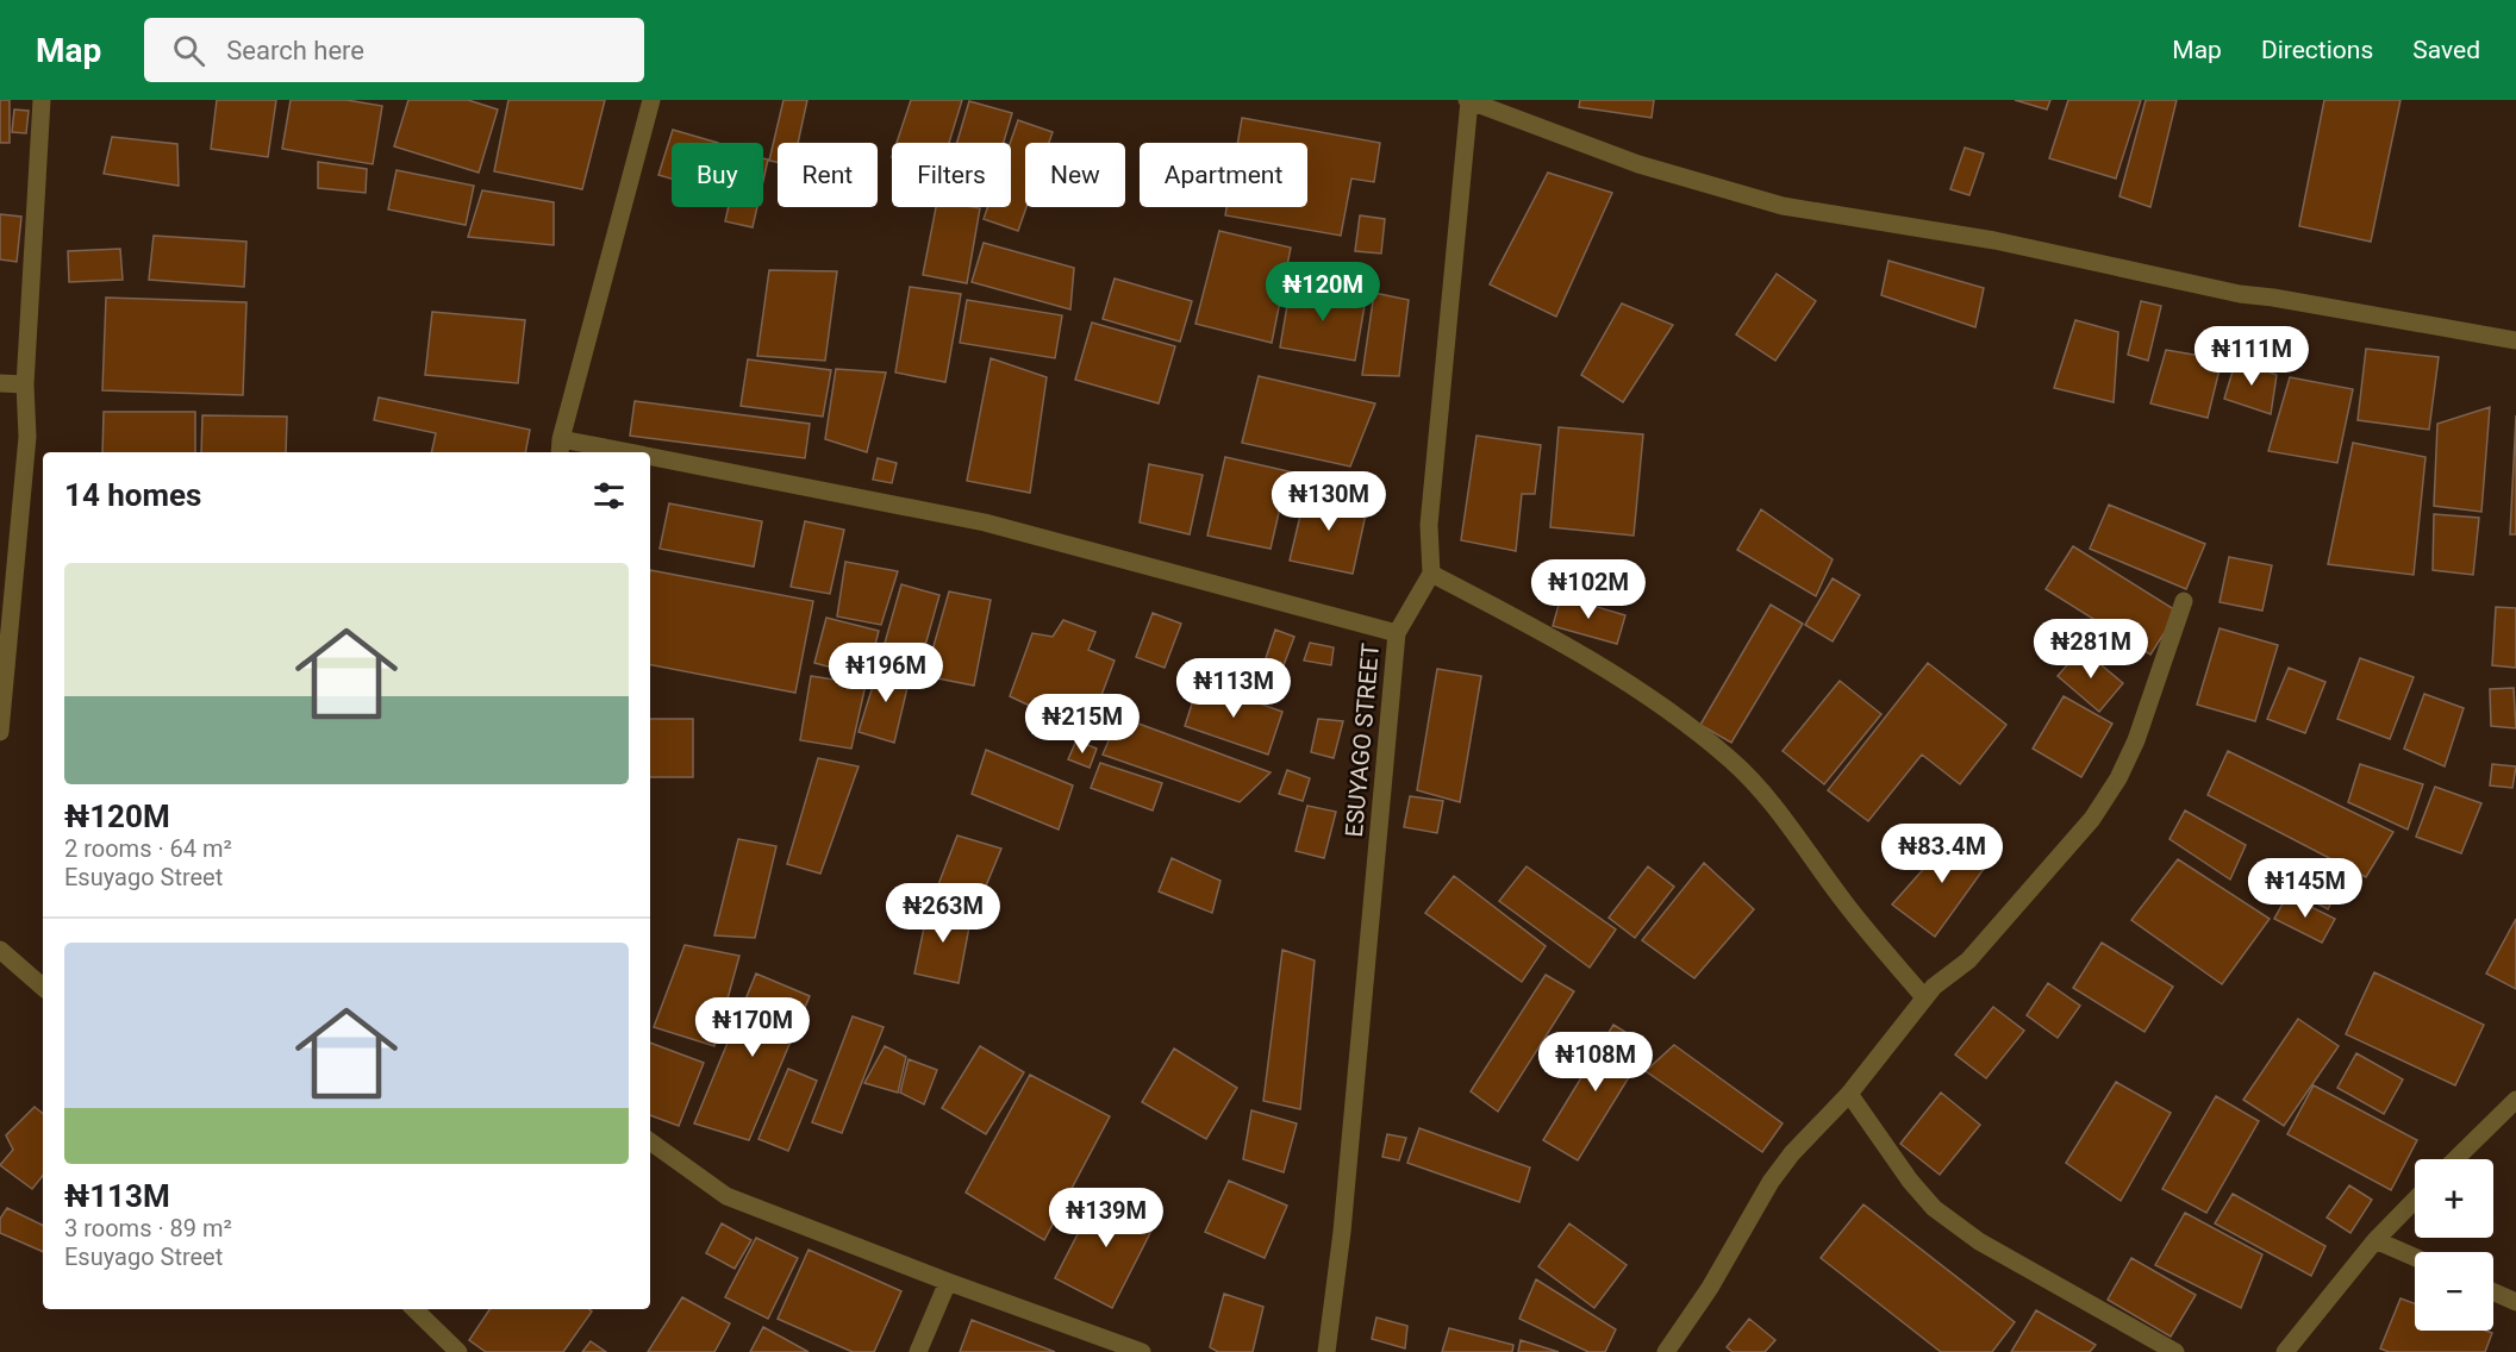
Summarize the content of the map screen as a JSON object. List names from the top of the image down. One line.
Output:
{"streets":{"street":["ESUYAGO STREET"]},"page":{"header":"Map","search":"Search here","nav":["Map","Directions","Saved"],"chip":["Buy","Rent","Filters","New","Apartment"],"price":["₦120M","₦111M","₦130M","₦102M","₦281M","₦196M","₦113M","₦215M","₦83.4M","₦145M","₦263M","₦170M","₦108M","₦139M"],"heading":"14 homes","list":[{"name":"₦120M","note":"2 rooms · 64 m² · Esuyago Street"},{"name":"₦113M","note":"3 rooms · 89 m² · Esuyago Street"}],"map_buttons":["+","−"]}}
